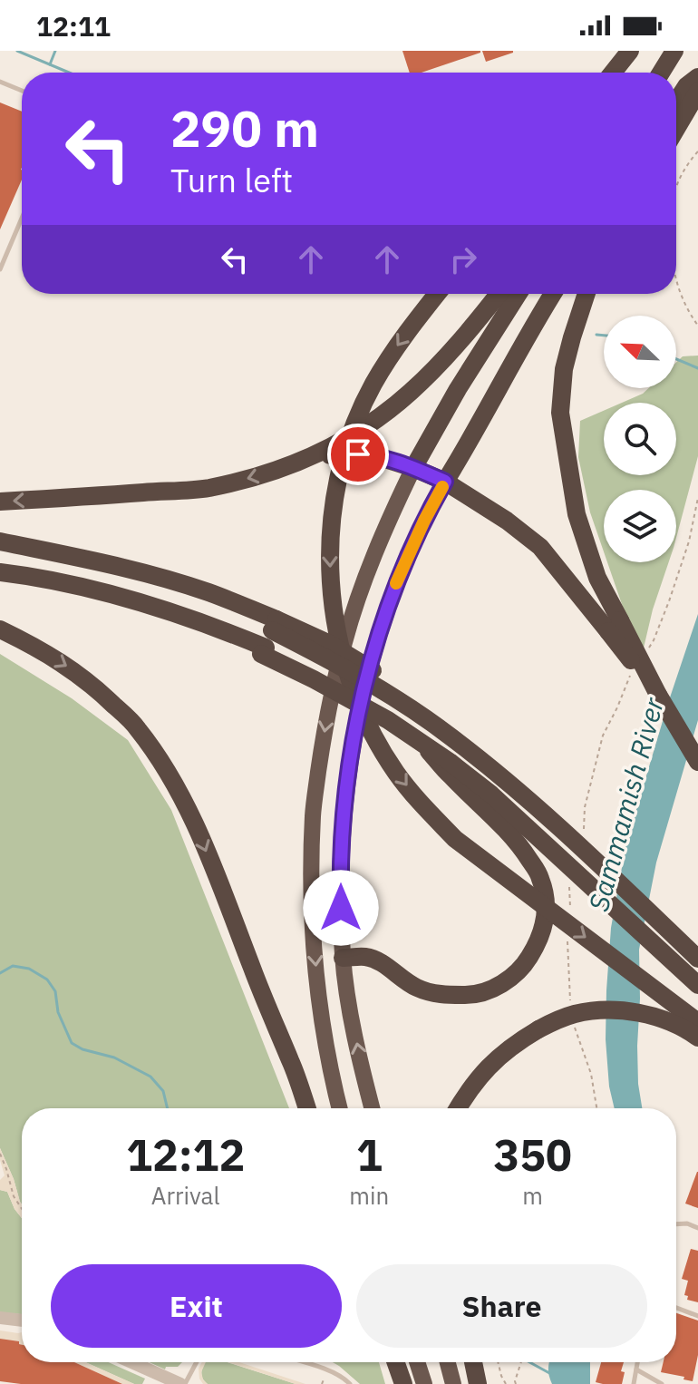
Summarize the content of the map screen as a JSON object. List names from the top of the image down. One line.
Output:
{"water":["Sammamish River"],"north":"top left","page":{"status":"12:11","turn":["290 m","Turn left"],"eta":["12:12","Arrival","1","min","350","m"],"buttons":["Exit","Share"]}}
